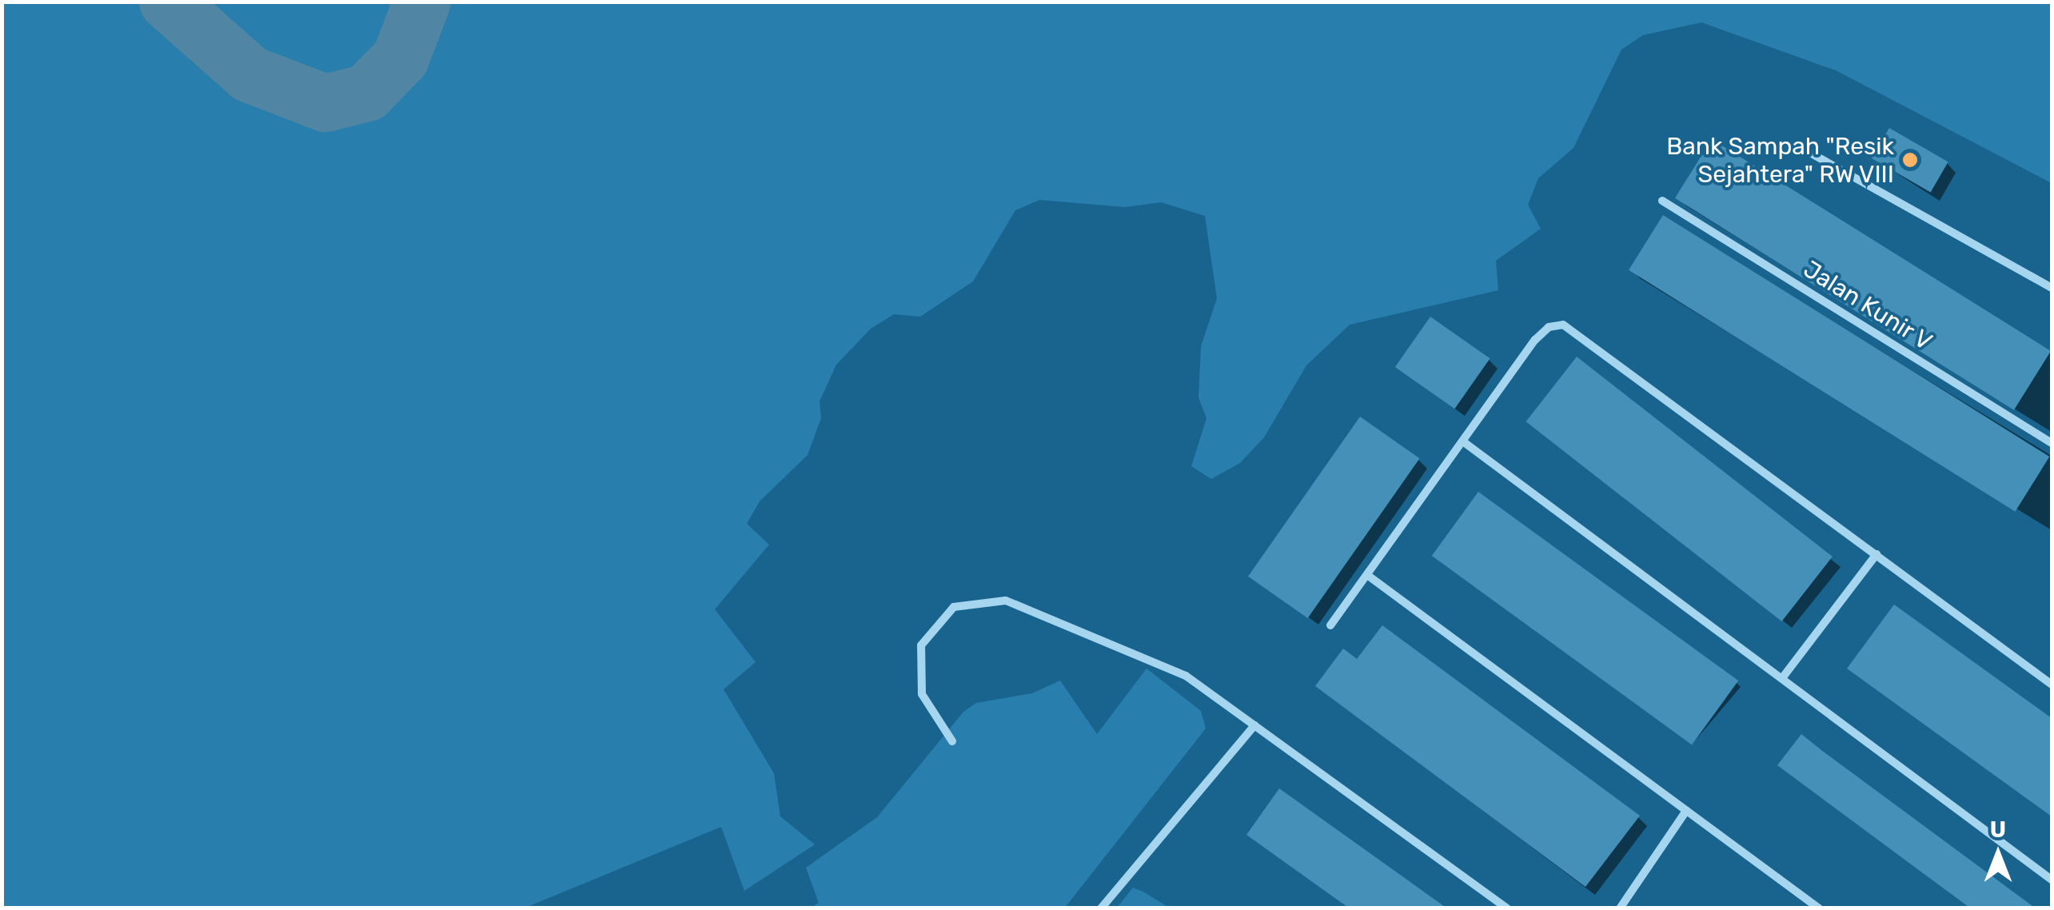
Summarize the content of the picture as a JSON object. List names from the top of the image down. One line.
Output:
{"streets":{"street":["Jalan Kunir V"]},"places":["Bank Sampah \"Resik Sejahtera\" RW VIII"],"north":"top"}
